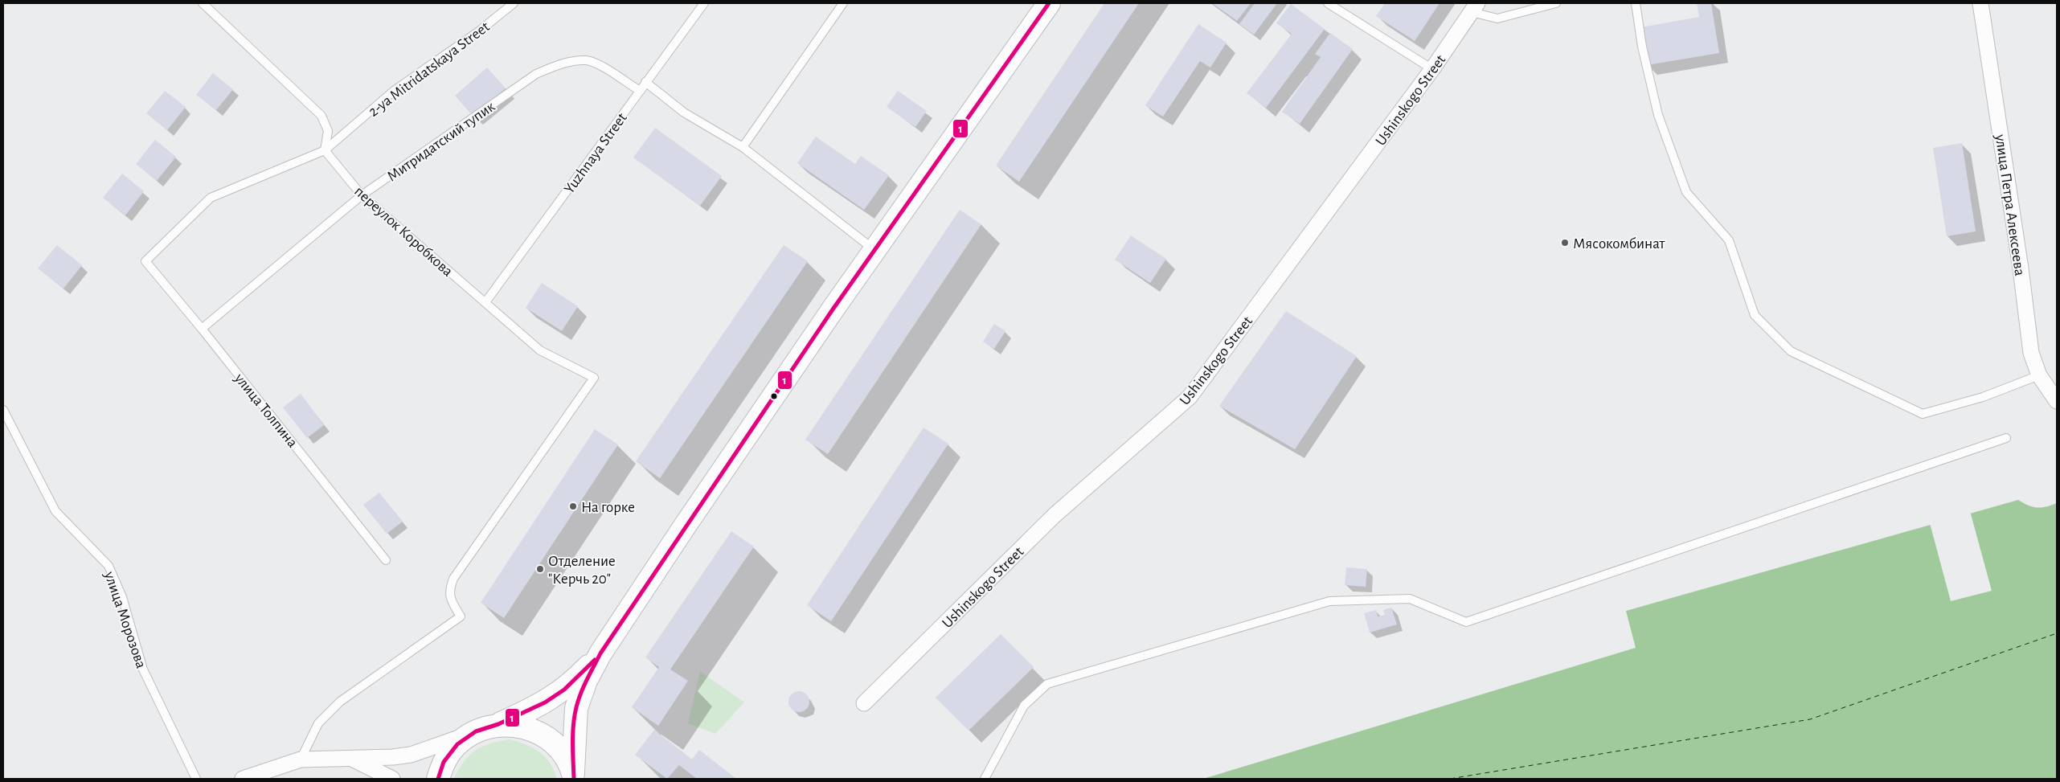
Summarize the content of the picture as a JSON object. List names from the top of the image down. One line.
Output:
{"streets":{"street":["Ushinskogo Street","улица Петра Алексеева"],"lane":["2-ya Mitridatskaya Street","Митридатский тупик","Yuzhnaya Street","переулок Коробкова","улица Толпина","улица Морозова"]},"crossings":[["2-ya Mitridatskaya Street","переулок Коробкова"],["2-ya Mitridatskaya Street","улица Толпина"],["Митридатский тупик","Yuzhnaya Street"],["Митридатский тупик","переулок Коробкова"],["Митридатский тупик","улица Толпина"],["Yuzhnaya Street","переулок Коробкова"]],"places":["Мясокомбинат","На горке","Отделение \"Керчь 20\""],"lines":["transit line 1"]}
